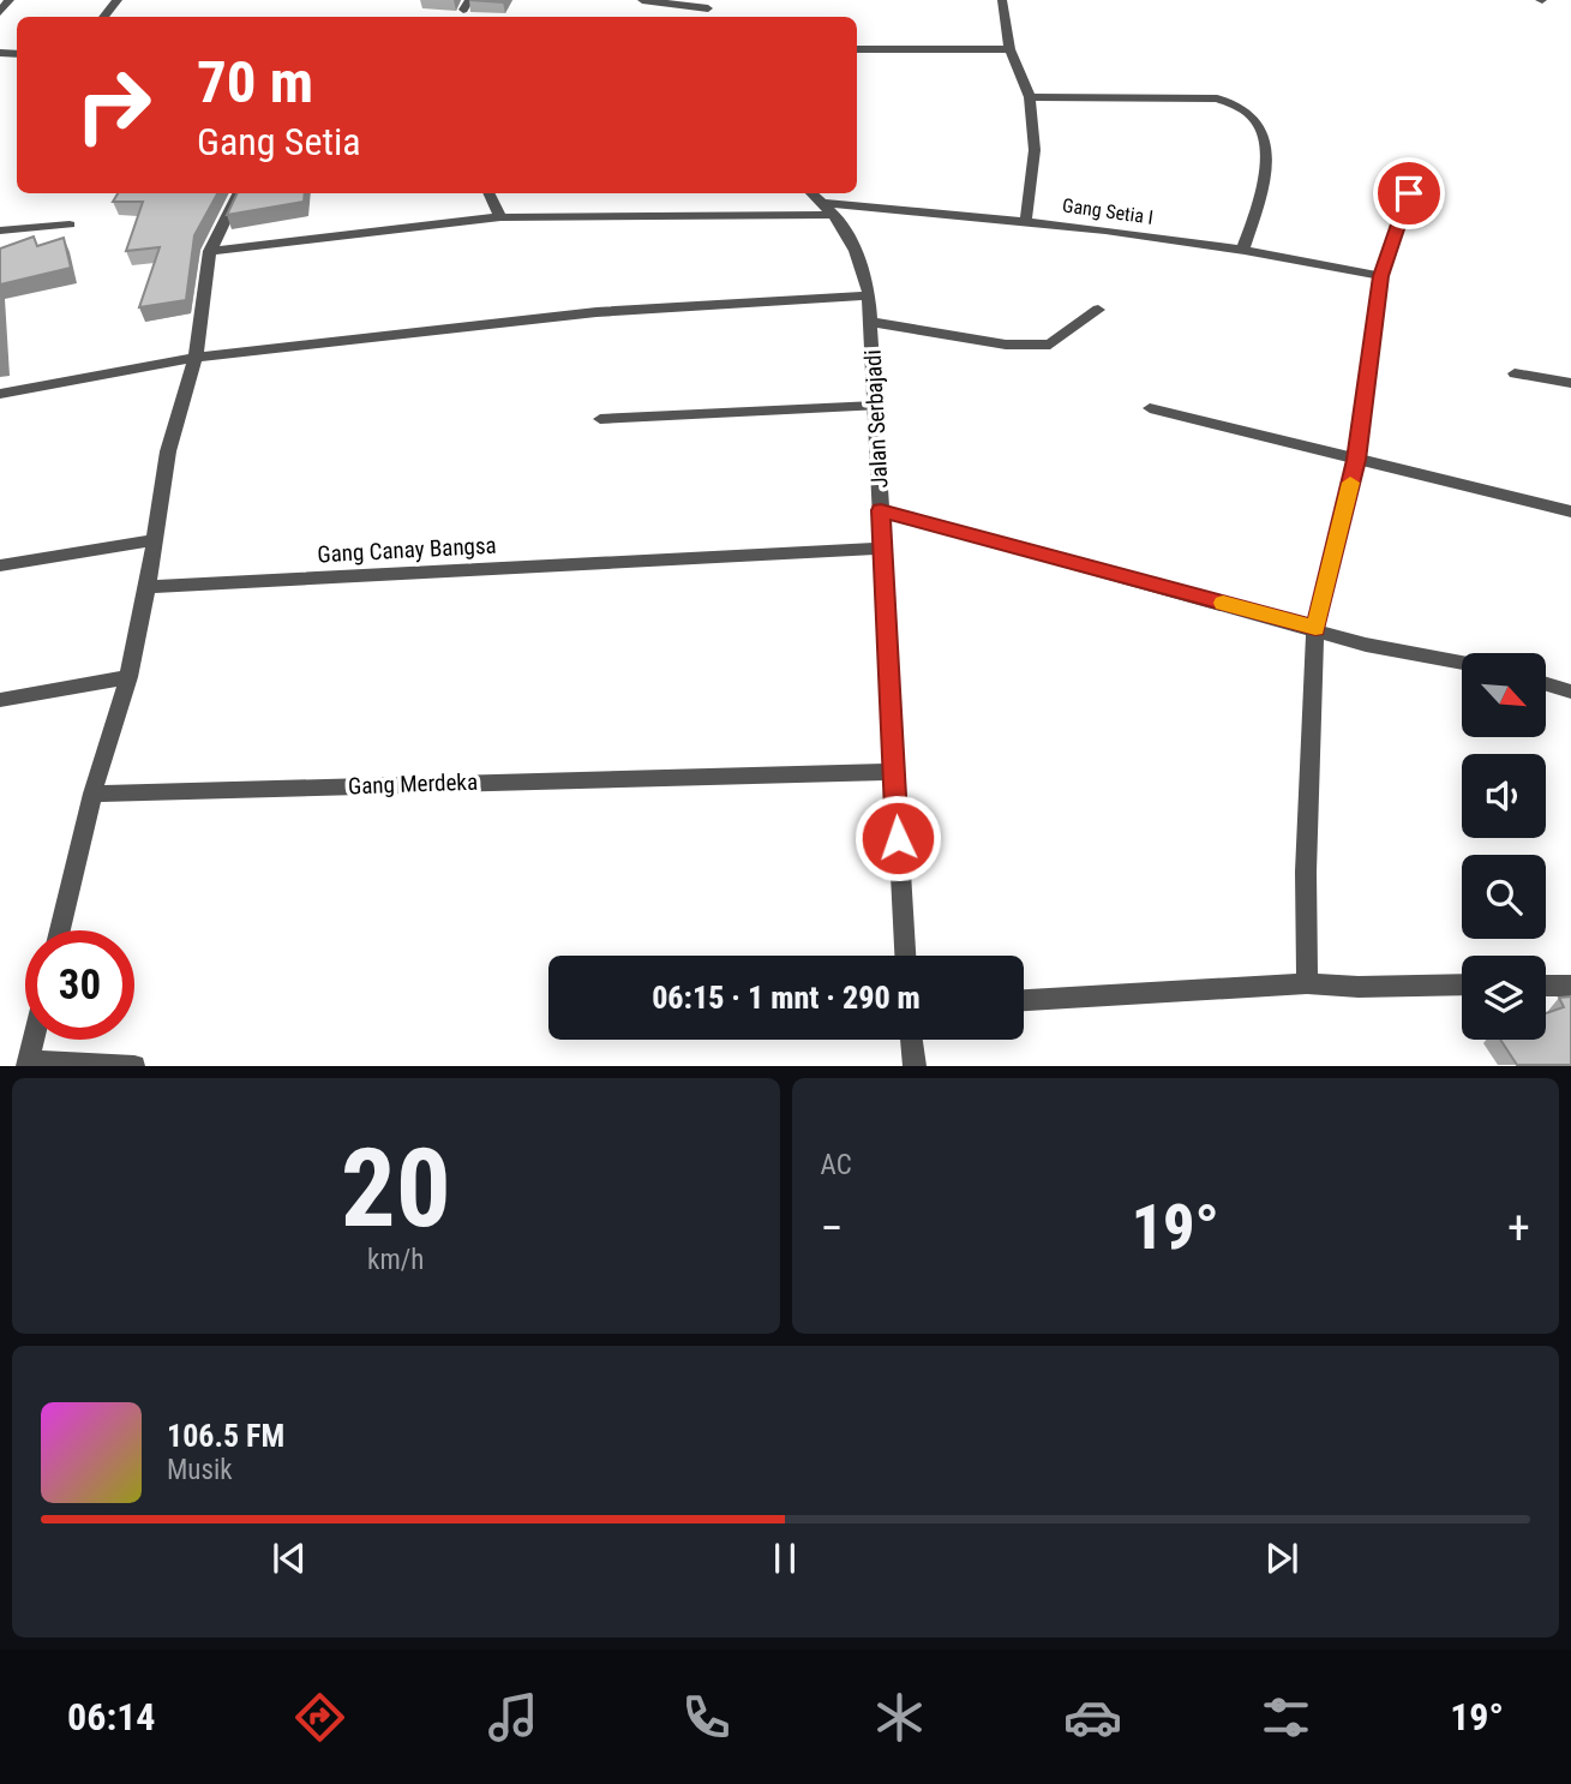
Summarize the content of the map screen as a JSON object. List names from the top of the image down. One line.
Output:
{"streets":{"street":["Gang Setia I","Jalan Serbajadi","Gang Canay Bangsa","Gang Merdeka"]},"crossings":[["Gang Setia I","Jalan Serbajadi"],["Jalan Serbajadi","Gang Canay Bangsa"],["Jalan Serbajadi","Gang Merdeka"]],"north":"bottom right","page":{"turn":["70 m","Gang Setia"],"limit":"30","trip":"06:15 · 1 mnt · 290 m","tile":[["20","km/h"],"AC"],"heat":["−","19°","+"],"song":["106.5 FM","Musik"],"tabs":["06:14","19°"]}}
